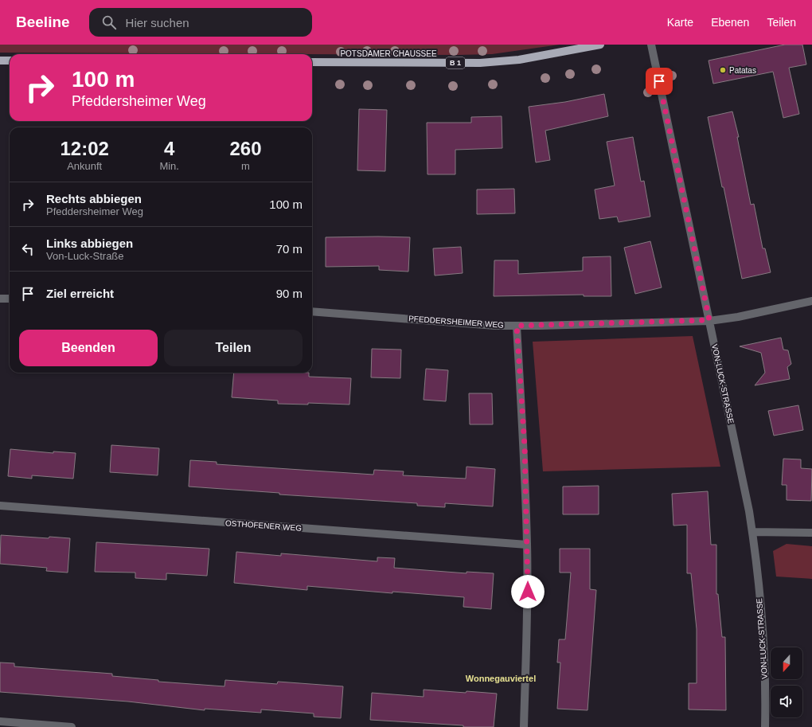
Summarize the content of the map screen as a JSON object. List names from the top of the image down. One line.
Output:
{"streets":{"main road":["POTSDAMER CHAUSSEE","B 1"],"street":["PFEDDERSHEIMER WEG","VON-LUCK-STRASSE","OSTHOFENER WEG"]},"crossings":[["PFEDDERSHEIMER WEG","VON-LUCK-STRASSE"]],"districts":["Wonnegauviertel"],"places":["Patatas"],"north":"bottom","page":{"header":"Beeline","search":"Hier suchen","nav":["Karte","Ebenen","Teilen"],"turn":["100 m","Pfeddersheimer Weg"],"eta":["12:02","Ankunft","4","Min.","260","m"],"list":[{"name":"Rechts abbiegen","note":"Pfeddersheimer Weg","value":"100 m"},{"name":"Links abbiegen","note":"Von-Luck-Straße","value":"70 m"},{"name":"Ziel erreicht","value":"90 m"}],"buttons":["Beenden","Teilen"]}}
